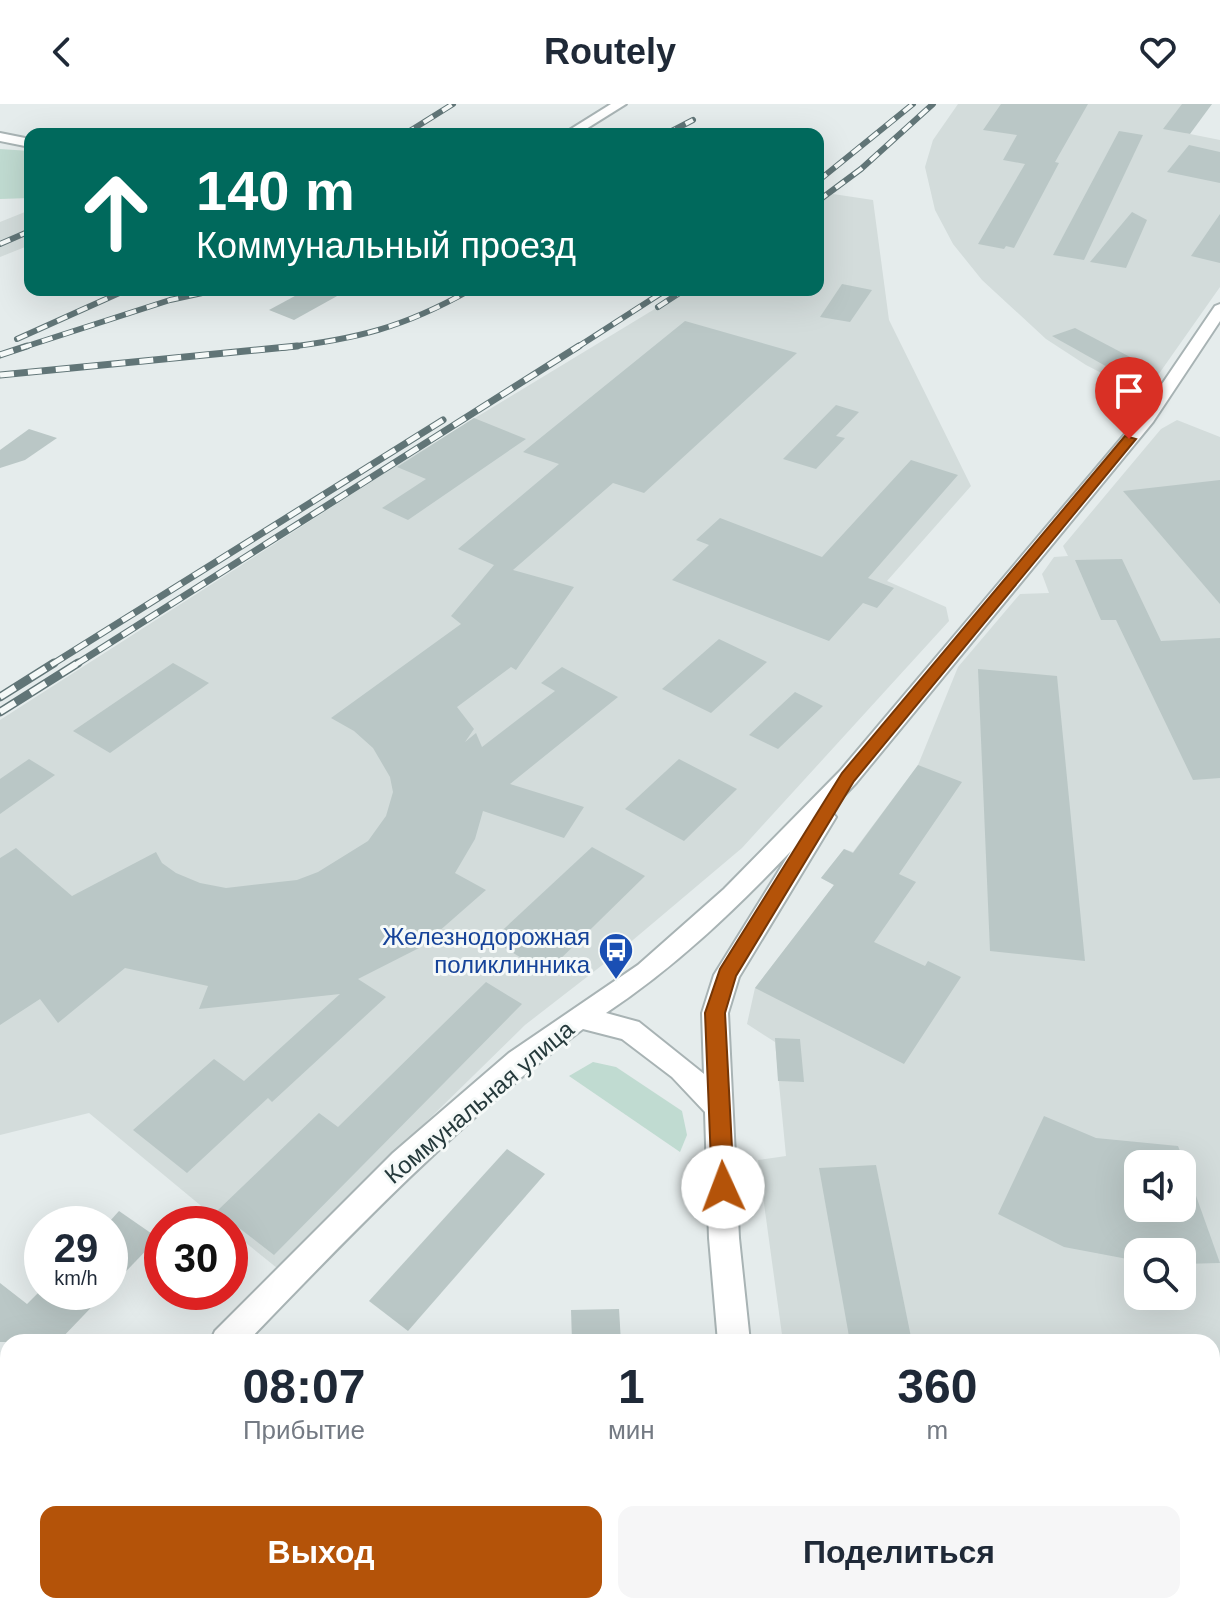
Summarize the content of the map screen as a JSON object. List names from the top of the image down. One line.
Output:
{"streets":{"street":["Коммунальная улица"]},"places":{"bus stop":["Железнодорожная поликлинника"]},"page":{"header":"Routely","turn":["140 m","Коммунальный проезд"],"speed":"29 km/h","limit":"30","eta":["08:07","Прибытие","1","мин","360","m"],"buttons":["Выход","Поделиться"]}}
